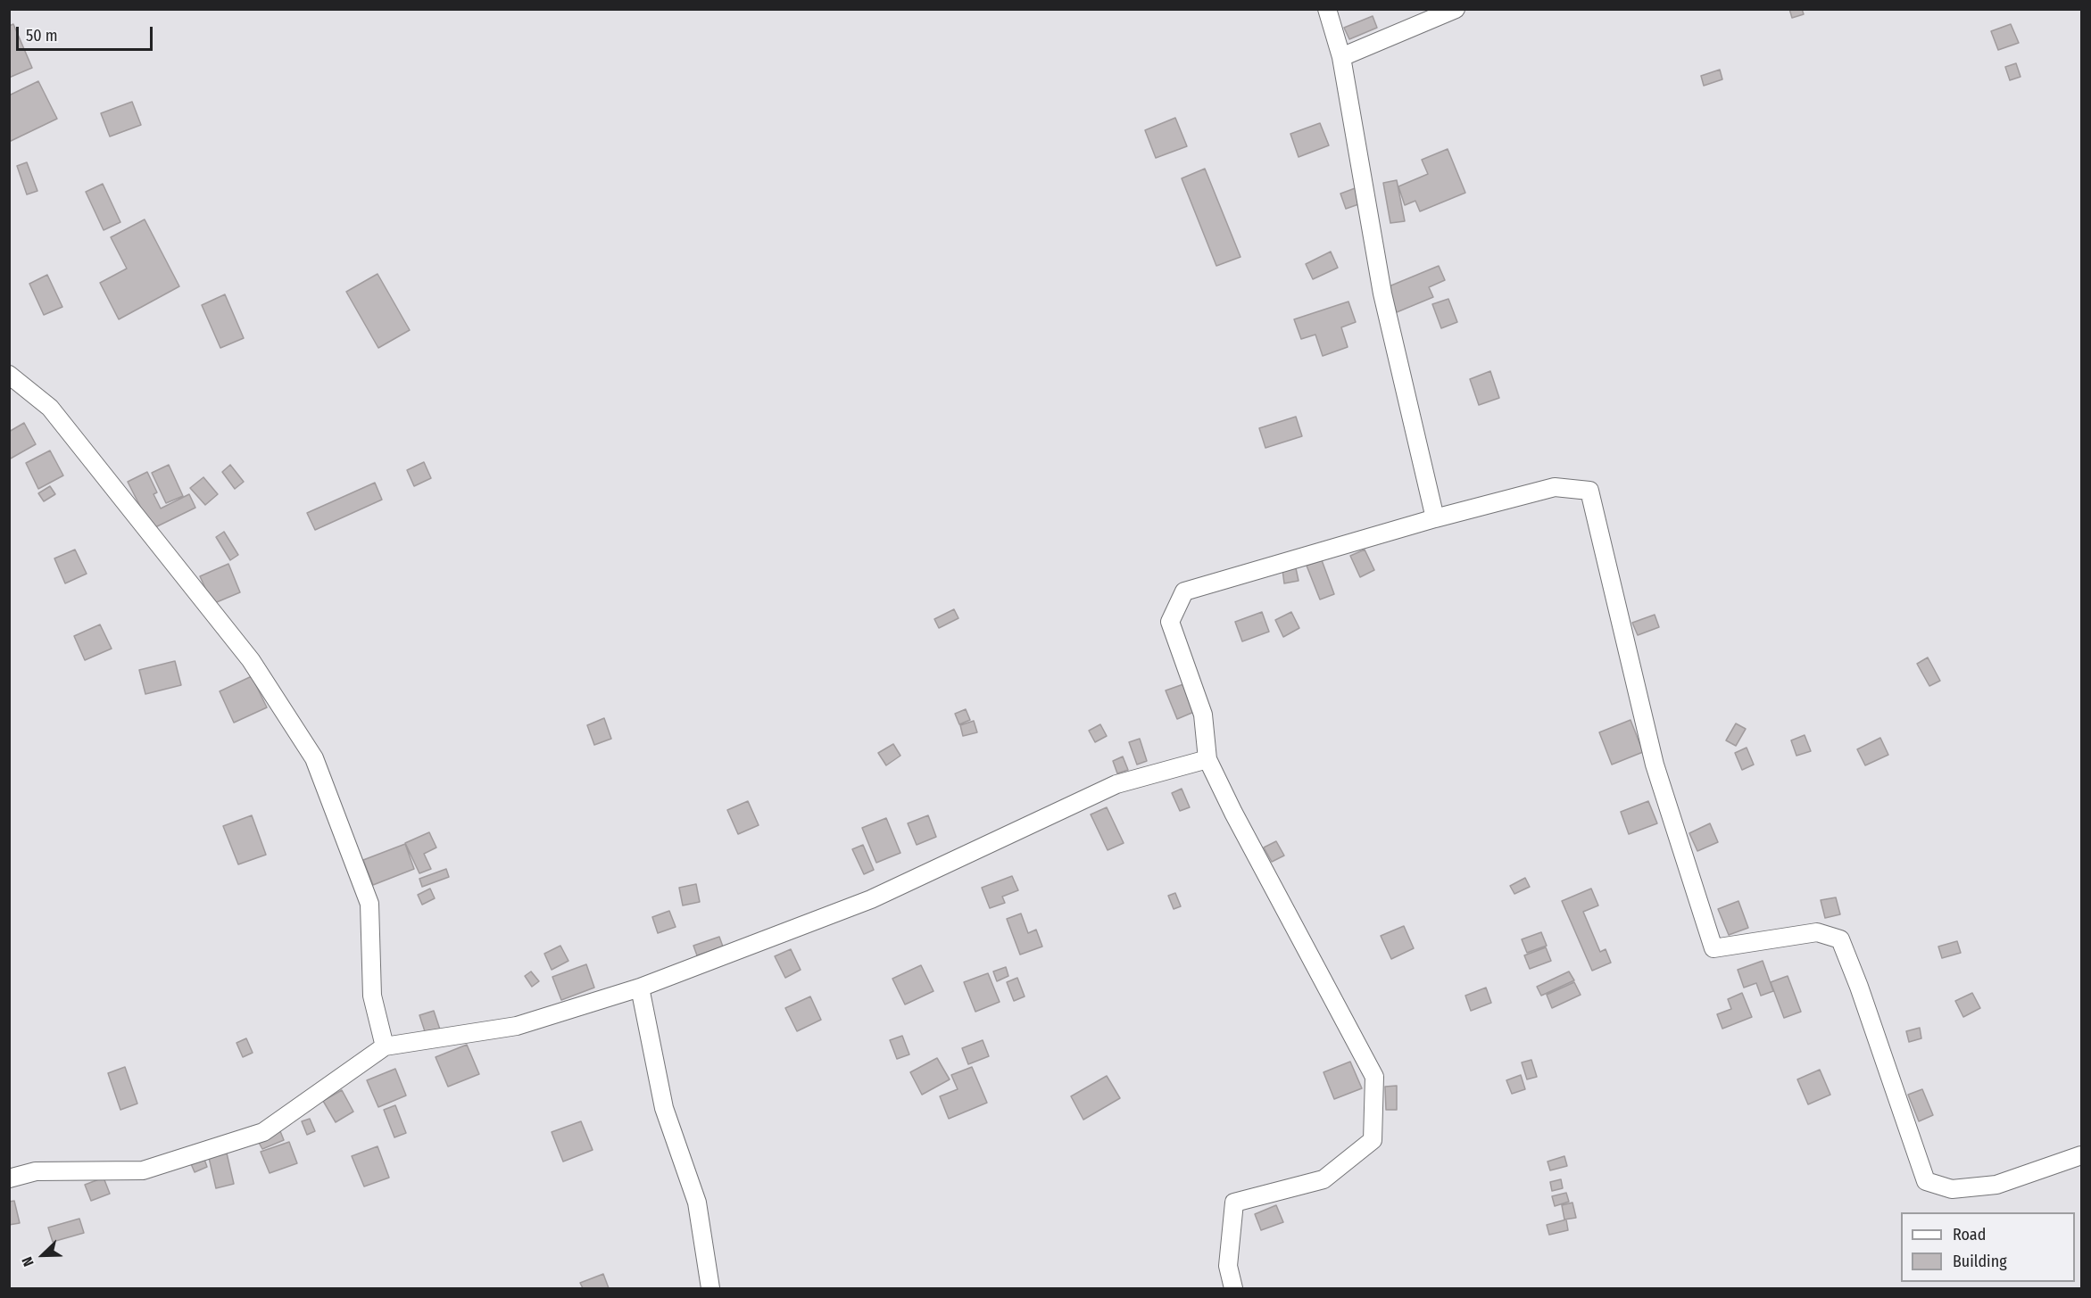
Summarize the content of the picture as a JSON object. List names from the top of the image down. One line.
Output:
{"legend":["Road","Building"],"scale_bar":"50 m","north":"bottom left"}
